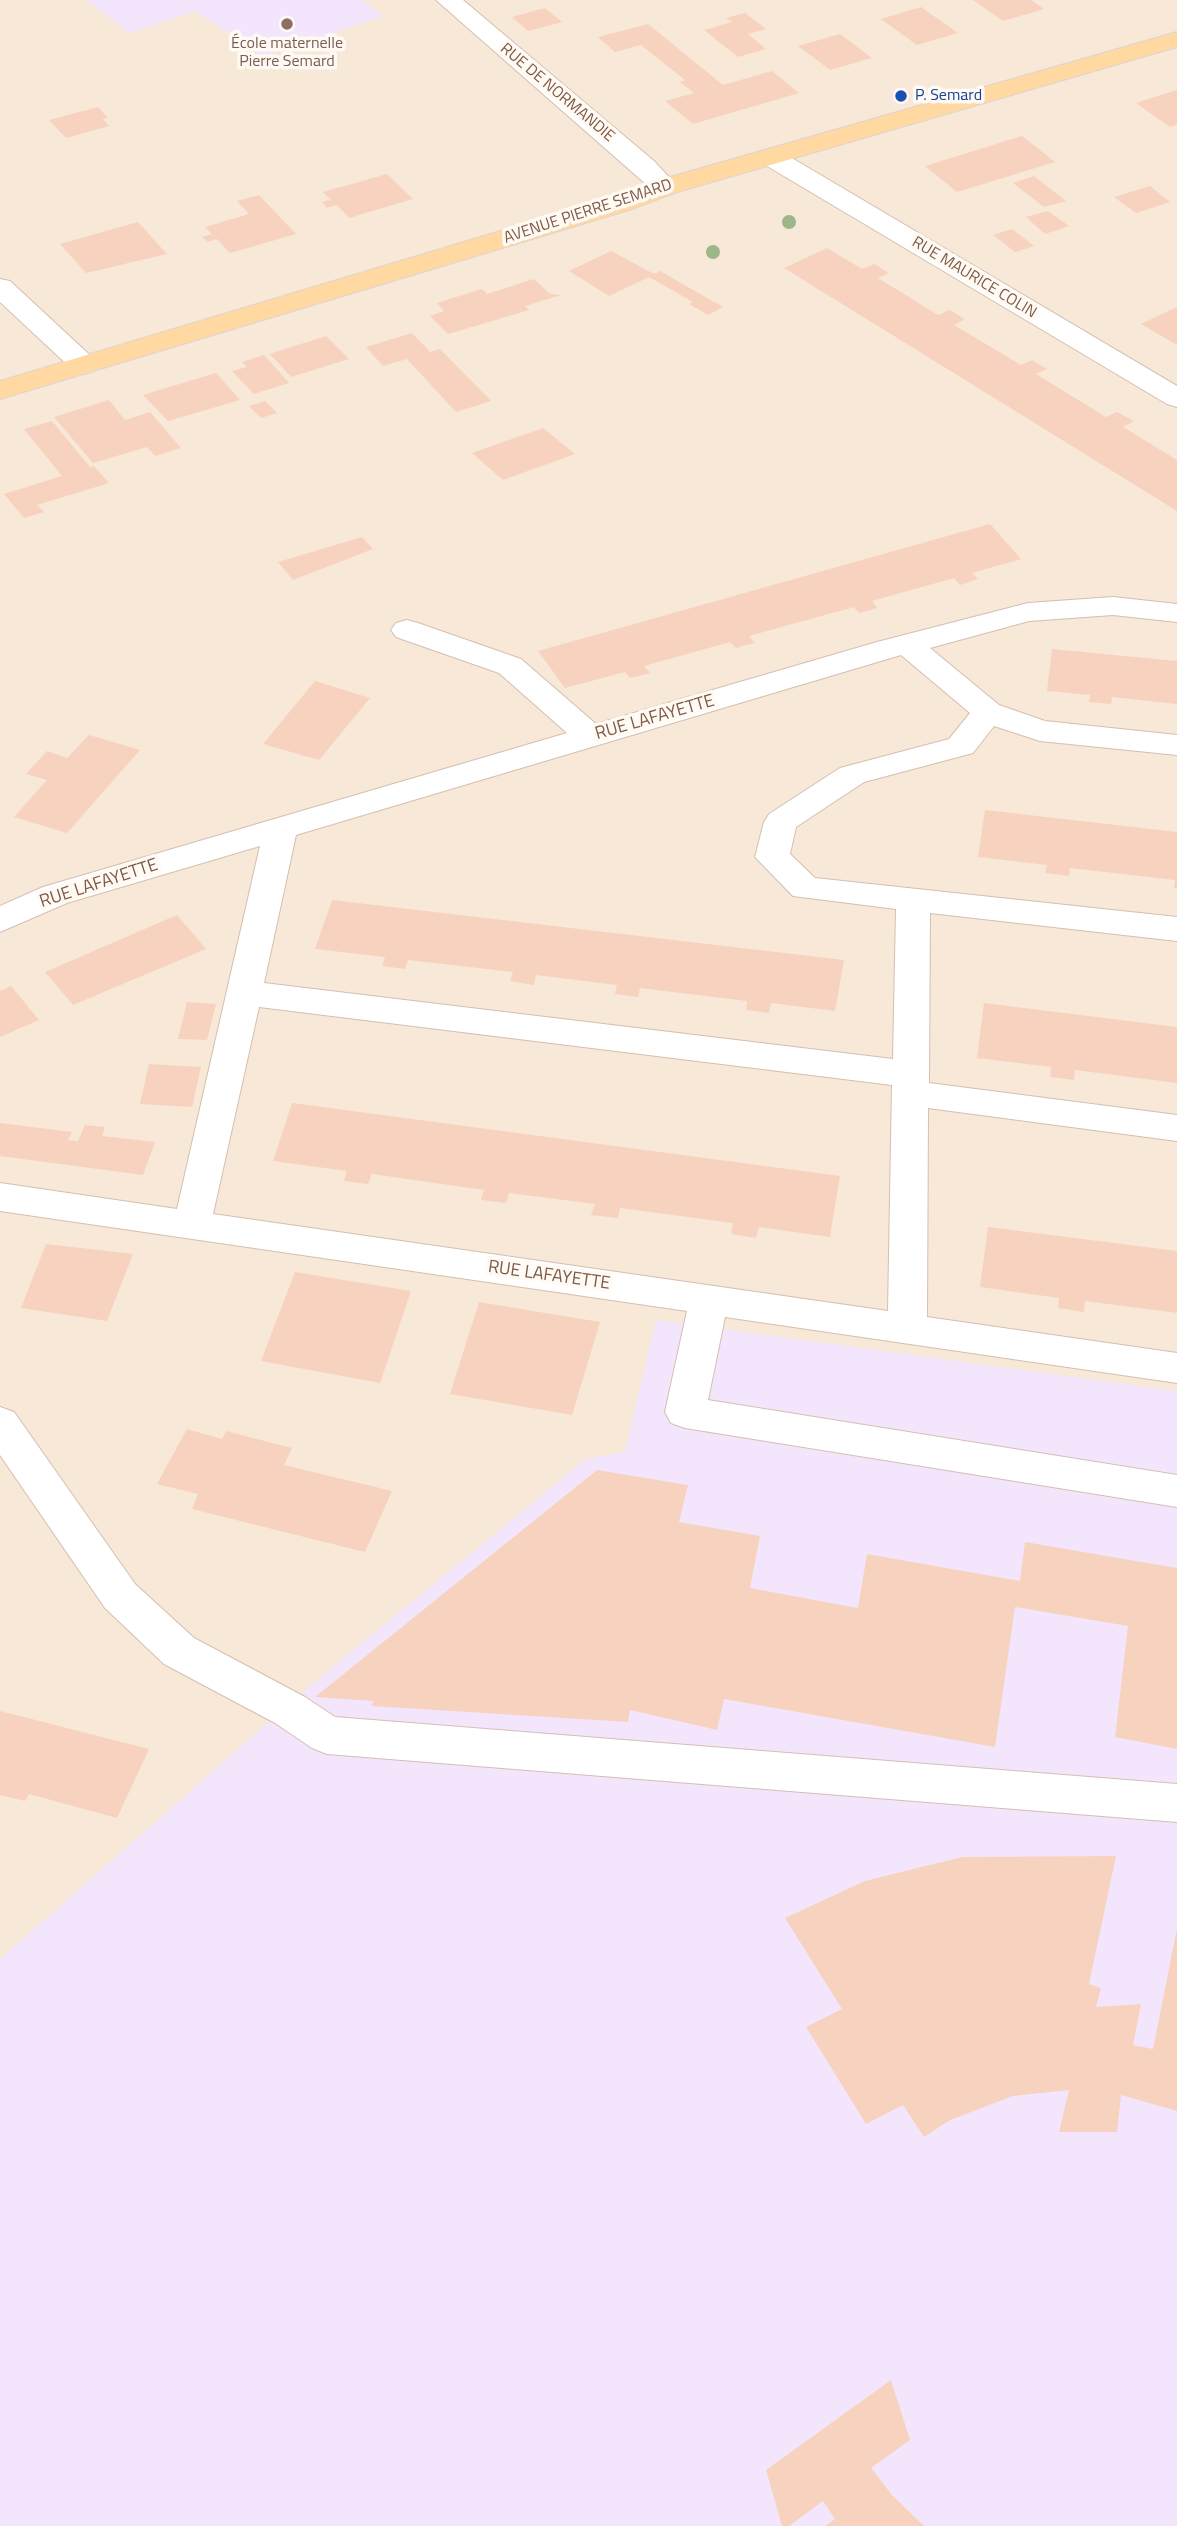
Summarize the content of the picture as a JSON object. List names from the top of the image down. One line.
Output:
{"streets":{"main road":["AVENUE PIERRE SEMARD"],"street":["RUE DE NORMANDIE","RUE MAURICE COLIN","RUE LAFAYETTE"]},"crossings":[["RUE DE NORMANDIE","AVENUE PIERRE SEMARD"],["AVENUE PIERRE SEMARD","RUE MAURICE COLIN"]],"places":["École maternelle Pierre Semard","P. Semard"]}
